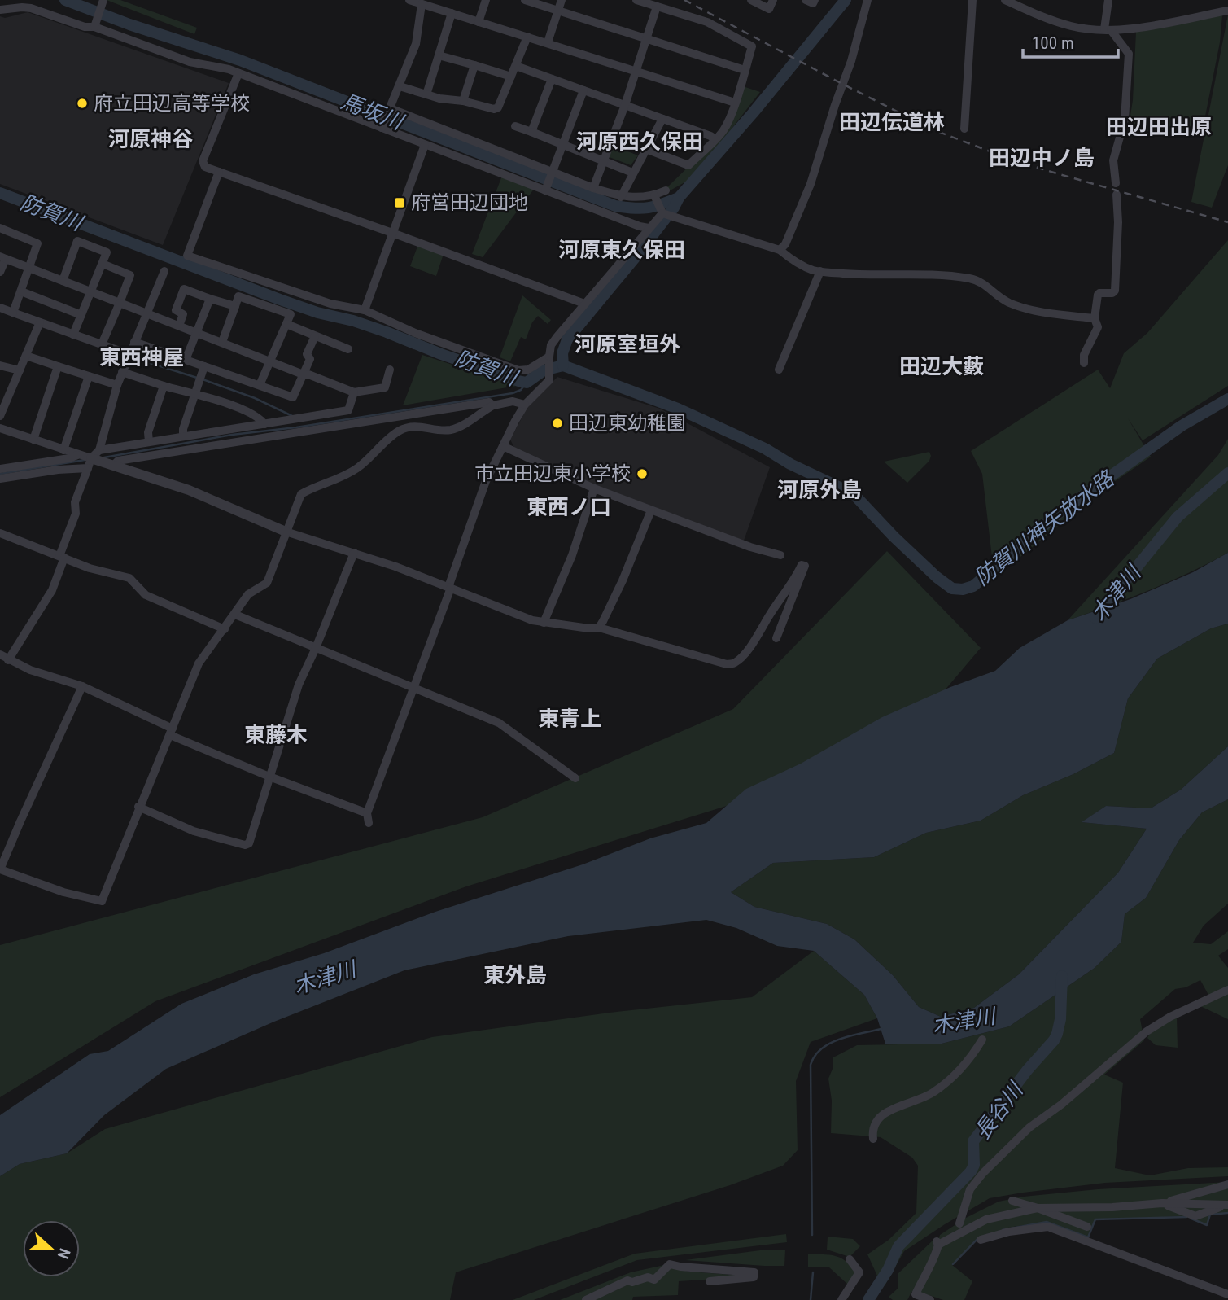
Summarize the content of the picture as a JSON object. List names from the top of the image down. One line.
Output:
{"districts":["田辺伝道林","田辺田出原","河原神谷","河原西久保田","田辺中ノ島","河原東久保田","河原室垣外","東西神屋","田辺大藪","河原外島","東西ノ口","東青上","東藤木","東外島"],"water":["馬坂川","防賀川","防賀川神矢放水路","木津川","長谷川"],"places":{"other":["府立田辺高等学校","田辺東幼稚園","市立田辺東小学校"],"transit":["府営田辺団地"]},"scale_bar":"100 m","north":"right"}
